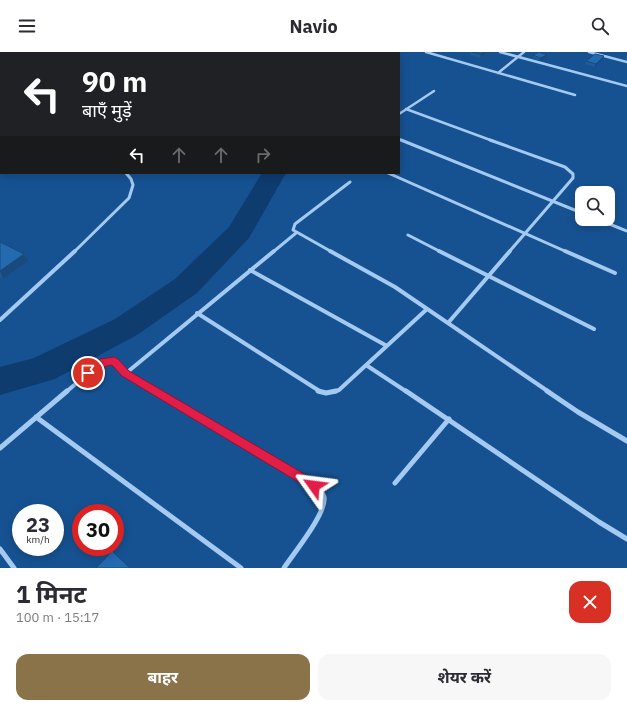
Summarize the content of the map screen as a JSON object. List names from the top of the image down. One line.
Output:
{"page":{"header":"Navio","turn":["90 m","बाएँ मुड़ें"],"speed":"23 km/h","limit":"30","heading":["1 मिनट","100 m · 15:17"],"buttons":["बाहर","शेयर करें"]}}
